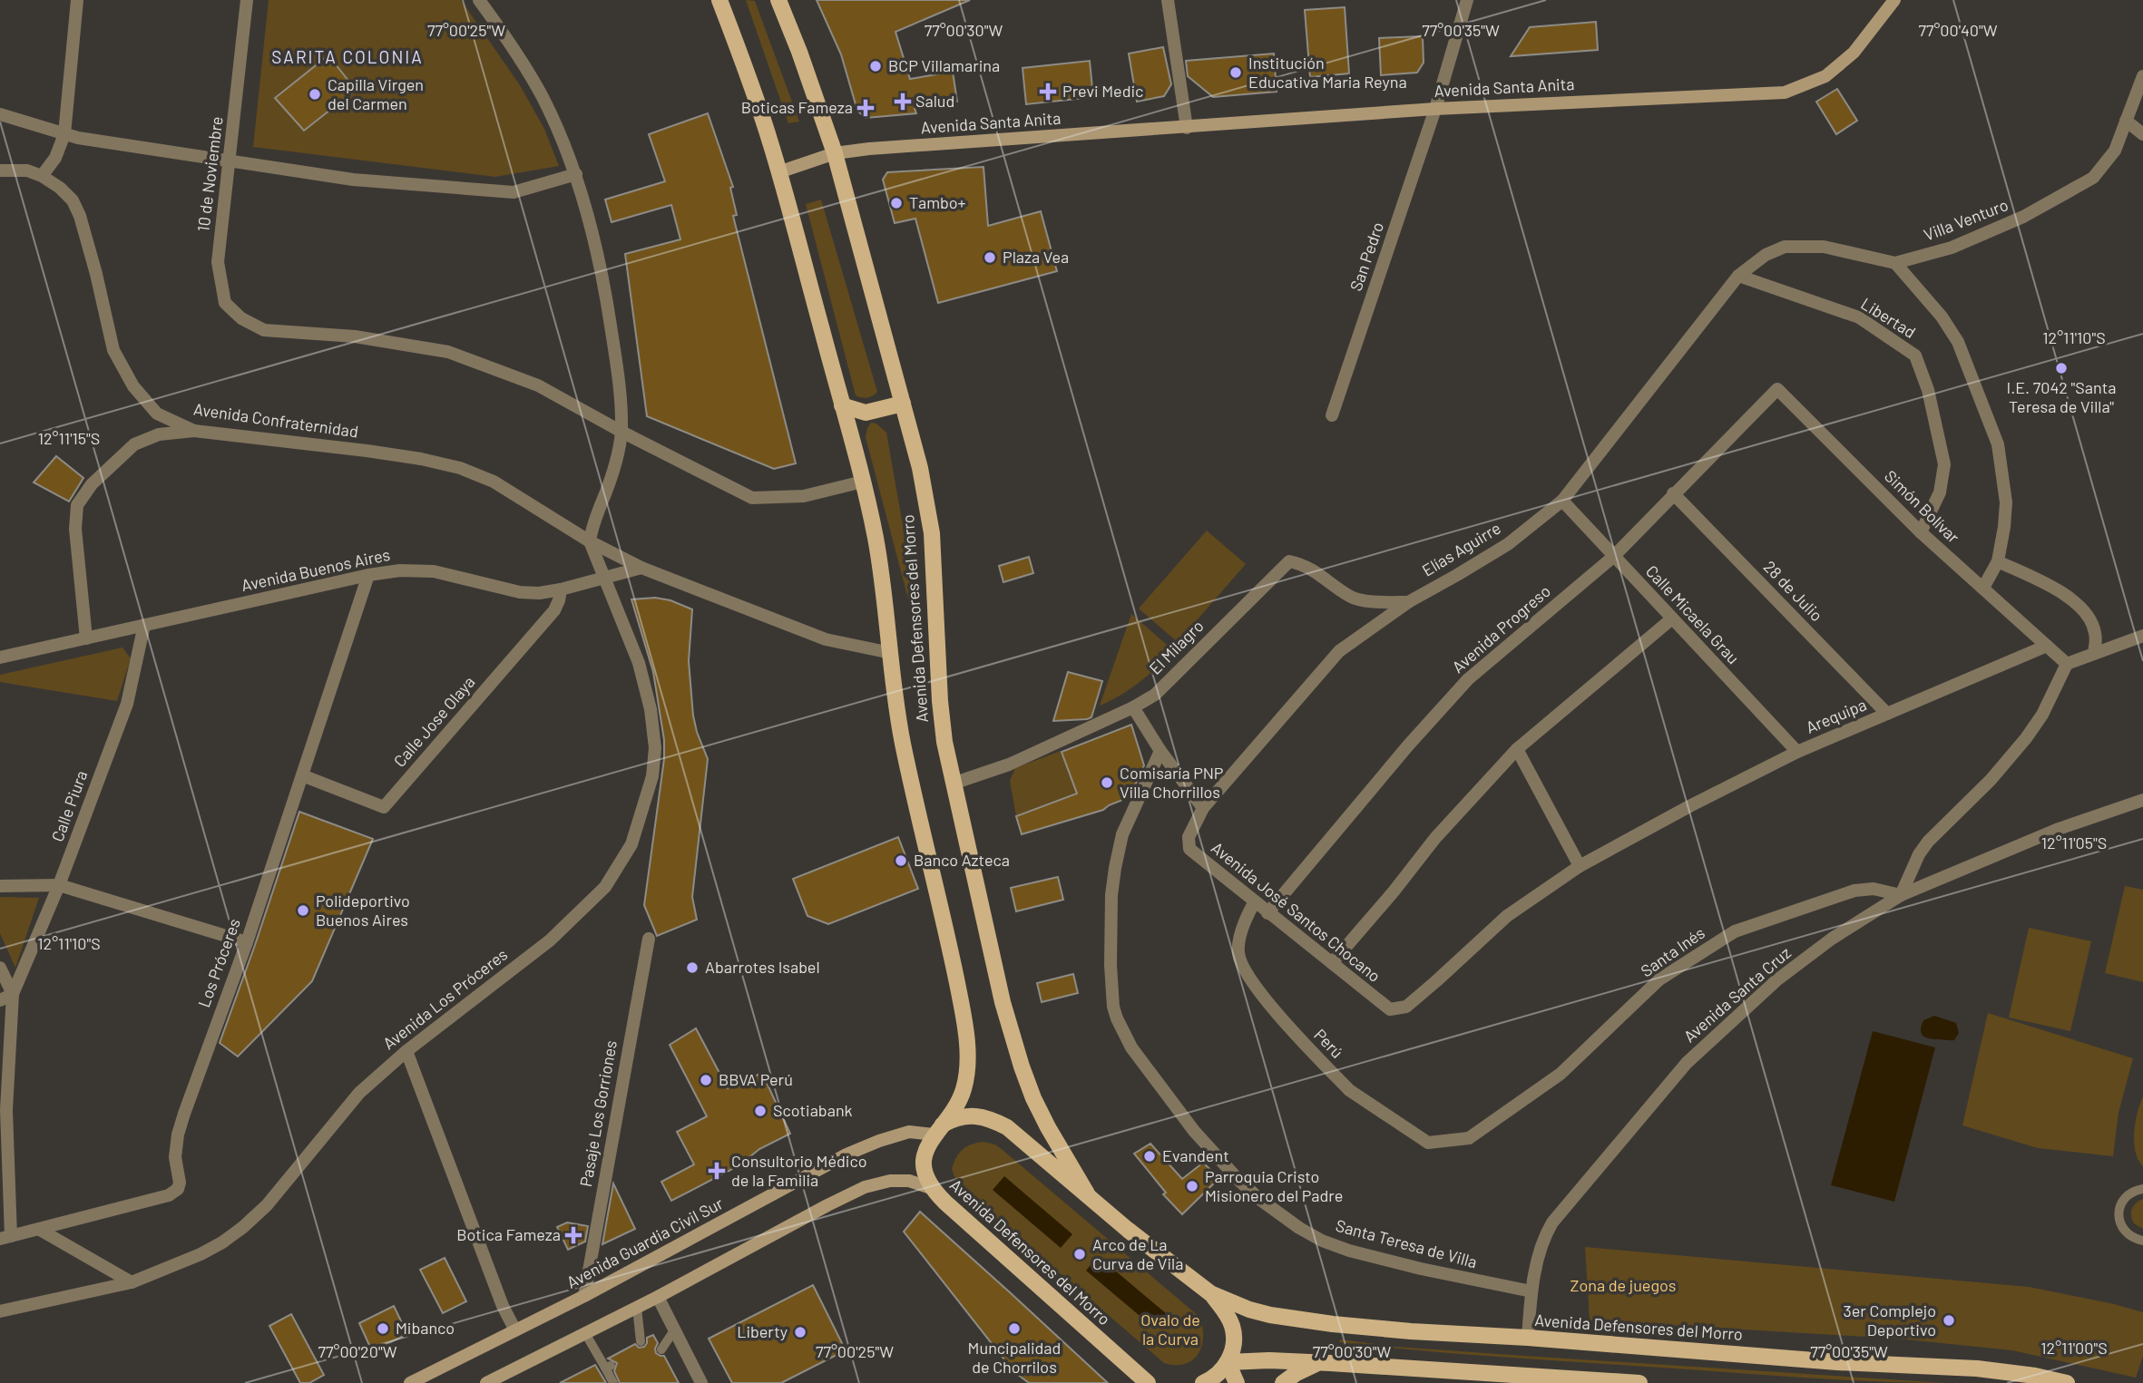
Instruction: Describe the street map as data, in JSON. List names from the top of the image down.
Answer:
{
  "streets": {
    "main road": ["Avenida Santa Anita", "Avenida Defensores del Morro", "Avenida Guardia Civil Sur"],
    "street": [
      "10 de Noviembre",
      "Villa Venturo",
      "San Pedro",
      "Libertad",
      "Avenida Confraternidad",
      "Simón Bolívar",
      "Elías Aguirre",
      "Avenida Buenos Aires",
      "28 de Julio",
      "Calle Micaela Grau",
      "Avenida Progreso",
      "El Milagro",
      "Arequipa",
      "Calle Jose Olaya",
      "Calle Piura",
      "Avenida José Santos Chocano",
      "Santa Inés",
      "Los Próceres",
      "Avenida Santa Cruz",
      "Avenida Los Próceres",
      "Perú",
      "Pasaje Los Gorriones",
      "Santa Teresa de Villa"
    ]
  },
  "crossings": [
    ["Avenida Santa Anita", "San Pedro"],
    ["Avenida Santa Anita", "Avenida Defensores del Morro"],
    ["Villa Venturo", "Libertad"],
    ["Villa Venturo", "Elías Aguirre"],
    ["Libertad", "Simón Bolívar"],
    ["Libertad", "Elías Aguirre"],
    ["Avenida Confraternidad", "Avenida Buenos Aires"],
    ["Avenida Confraternidad", "Avenida Los Próceres"],
    ["Simón Bolívar", "Avenida Progreso"],
    ["Simón Bolívar", "Arequipa"],
    ["Elías Aguirre", "Calle Micaela Grau"],
    ["Elías Aguirre", "El Milagro"],
    ["Elías Aguirre", "Avenida José Santos Chocano"],
    ["Avenida Buenos Aires", "Calle Jose Olaya"],
    ["Avenida Buenos Aires", "Calle Piura"],
    ["Avenida Buenos Aires", "Los Próceres"],
    ["Avenida Buenos Aires", "Avenida Los Próceres"],
    ["28 de Julio", "Avenida Progreso"],
    ["28 de Julio", "Arequipa"],
    ["Calle Micaela Grau", "Avenida Progreso"],
    ["Calle Micaela Grau", "Arequipa"],
    ["Avenida Defensores del Morro", "El Milagro"],
    ["Avenida Defensores del Morro", "Avenida Santa Cruz"],
    ["Avenida Defensores del Morro", "Avenida Guardia Civil Sur"],
    ["Avenida Progreso", "Avenida José Santos Chocano"],
    ["Arequipa", "Avenida José Santos Chocano"],
    ["Calle Jose Olaya", "Los Próceres"],
    ["Avenida José Santos Chocano", "Perú"],
    ["Santa Inés", "Avenida Santa Cruz"],
    ["Santa Inés", "Perú"],
    ["Avenida Santa Cruz", "Santa Teresa de Villa"],
    ["Pasaje Los Gorriones", "Avenida Guardia Civil Sur"]
  ],
  "districts": ["SARITA COLONIA"],
  "parks": ["Zona de juegos", "Ovalo de la Curva"],
  "places": {
    "other": [
      "BCP Villamarina",
      "Institución Educativa Maria Reyna",
      "Capilla Virgen del Carmen",
      "Tambo+",
      "Plaza Vea",
      "I.E. 7042 \"Santa Teresa de Villa\"",
      "Comisaría PNP Villa Chorrillos",
      "Banco Azteca",
      "Polideportivo Buenos Aires",
      "Abarrotes Isabel",
      "BBVA Perú",
      "Scotiabank",
      "Evandent",
      "Parroquia Cristo Misionero del Padre",
      "Arco de La Curva de Vila",
      "3er Complejo Deportivo",
      "Mibanco",
      "Muncipalidad de Chorrilos",
      "Liberty"
    ],
    "health": [
      "Previ Medic",
      "Salud",
      "Boticas Fameza",
      "Consultorio Médico de la Familia",
      "Botica Fameza"
    ]
  },
  "coordinates": [
    "77°00'25\"W",
    "77°00'30\"W",
    "77°00'35\"W",
    "77°00'40\"W",
    "12°11'10\"S",
    "12°11'15\"S",
    "12°11'05\"S",
    "12°11'00\"S",
    "77°00'20\"W"
  ]
}
